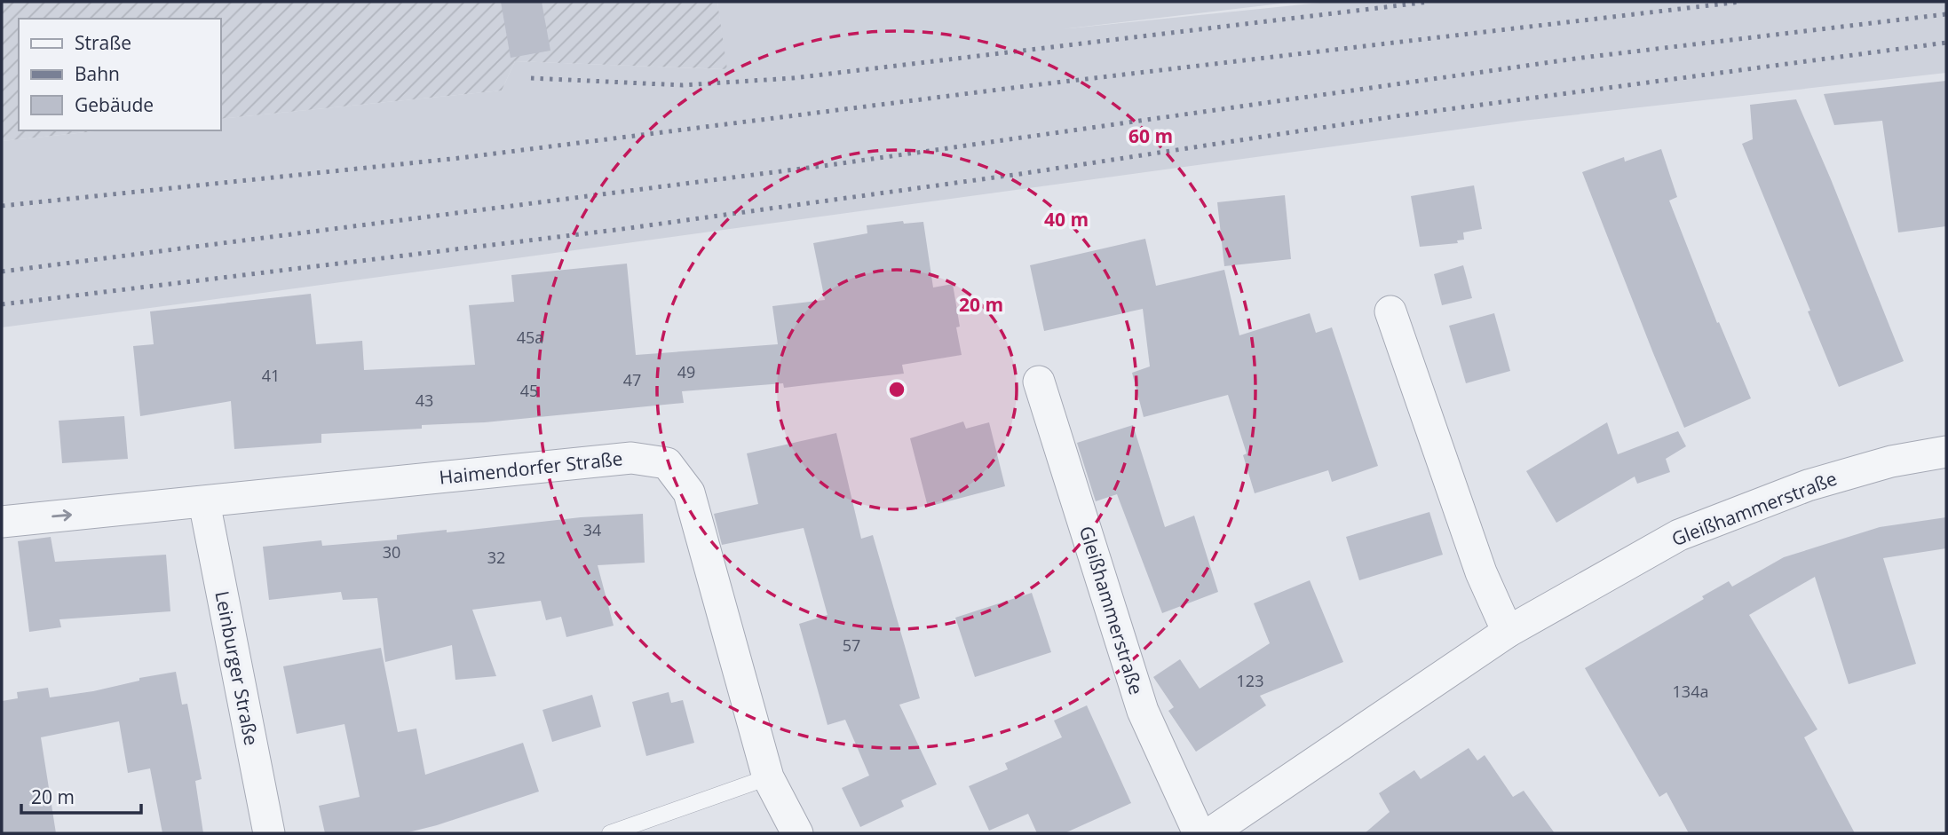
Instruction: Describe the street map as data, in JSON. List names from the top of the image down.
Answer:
{
  "streets": {
    "street": ["Haimendorfer Straße", "Gleißhammerstraße", "Leinburger Straße"]
  },
  "crossings": [
    ["Haimendorfer Straße", "Leinburger Straße"]
  ],
  "house_numbers": [
    "45a",
    "49",
    "41",
    "47",
    "45",
    "43",
    "34",
    "30",
    "32",
    "57",
    "123",
    "134a"
  ],
  "legend": ["Straße", "Bahn", "Gebäude"],
  "scale_bar": "20 m",
  "rings": ["60 m", "40 m", "20 m"]
}
